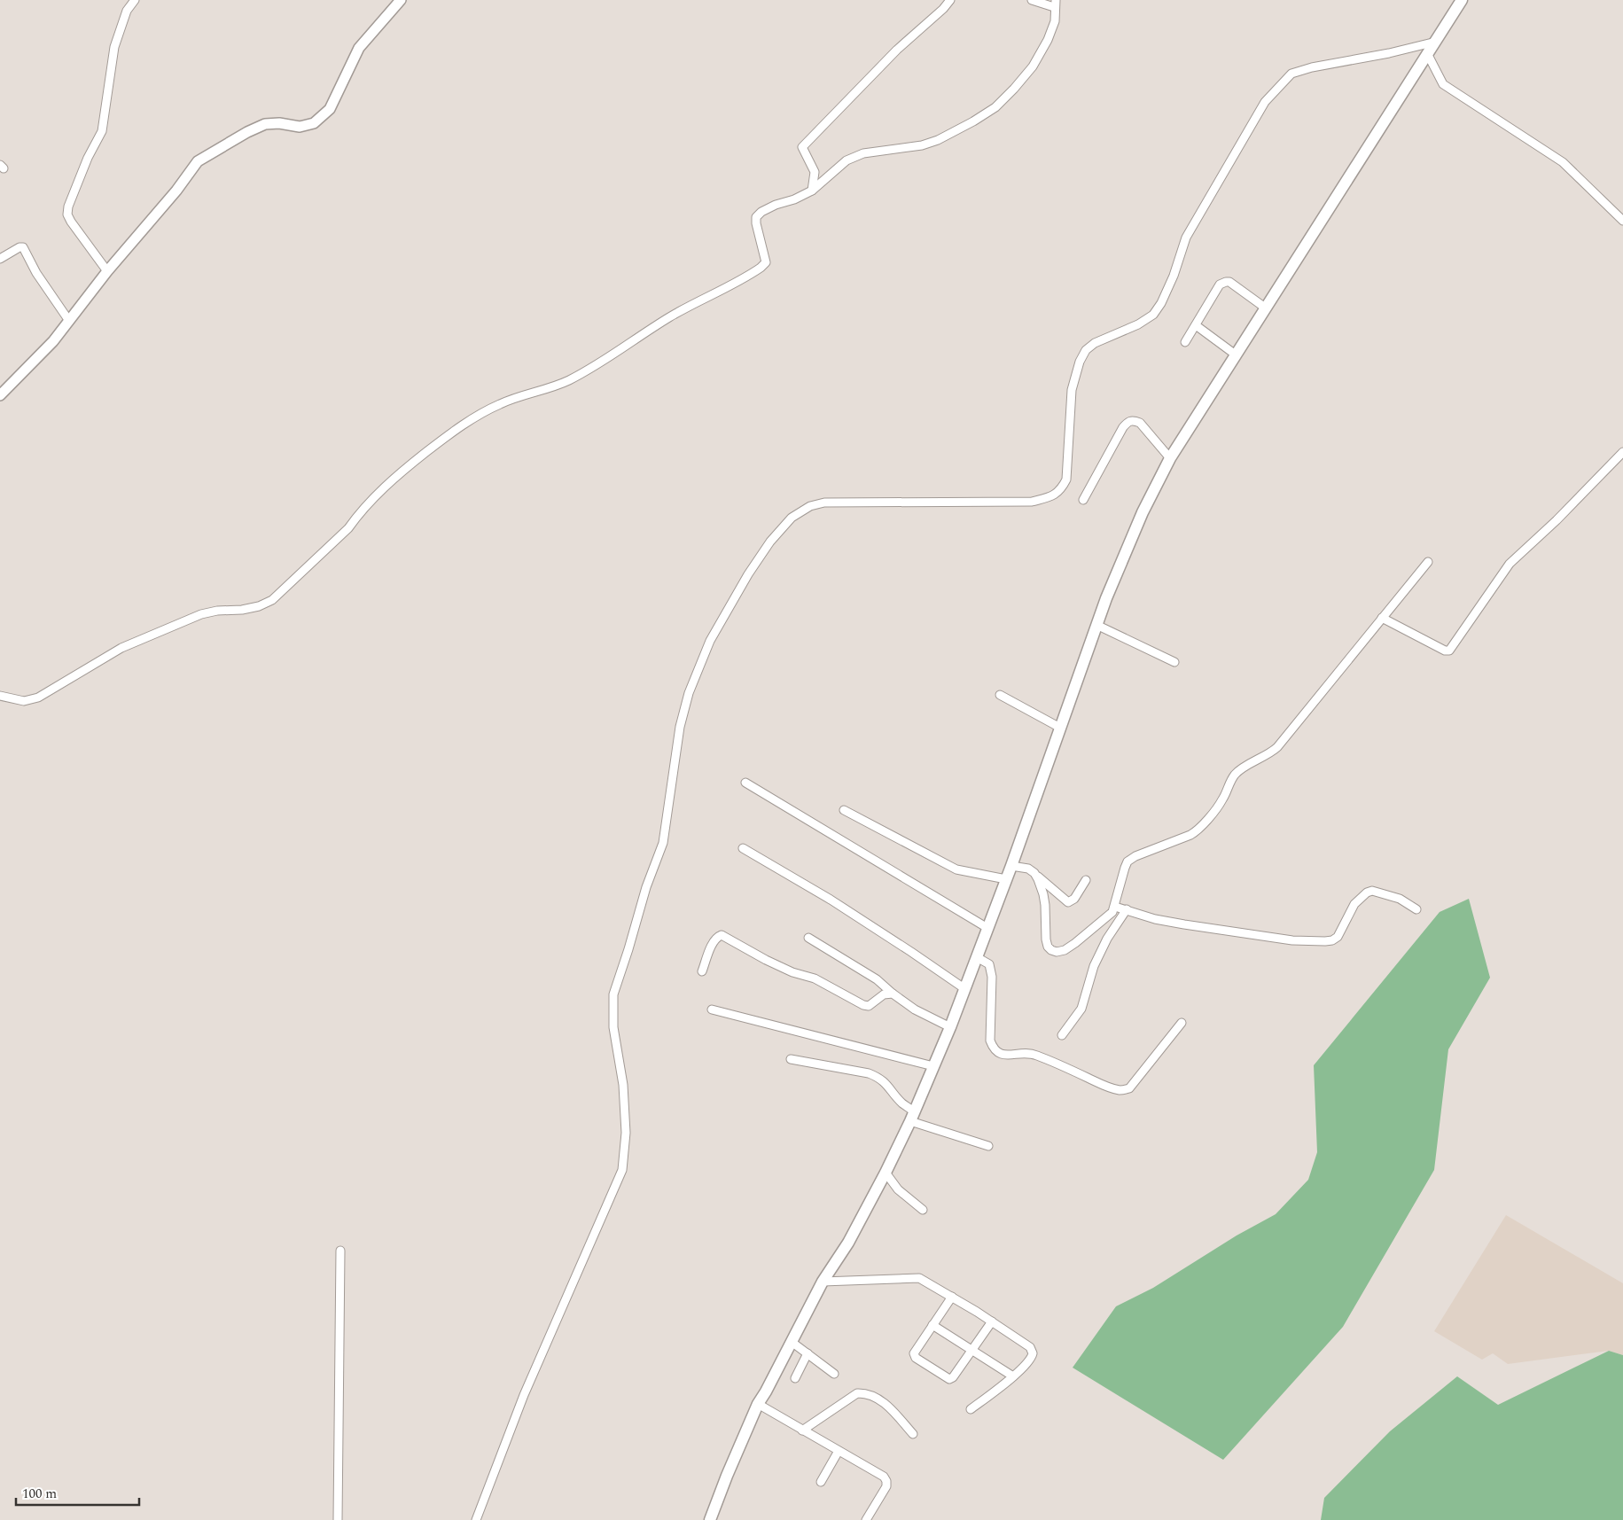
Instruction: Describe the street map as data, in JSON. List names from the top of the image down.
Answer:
{
  "scale_bar": "100 m"
}
